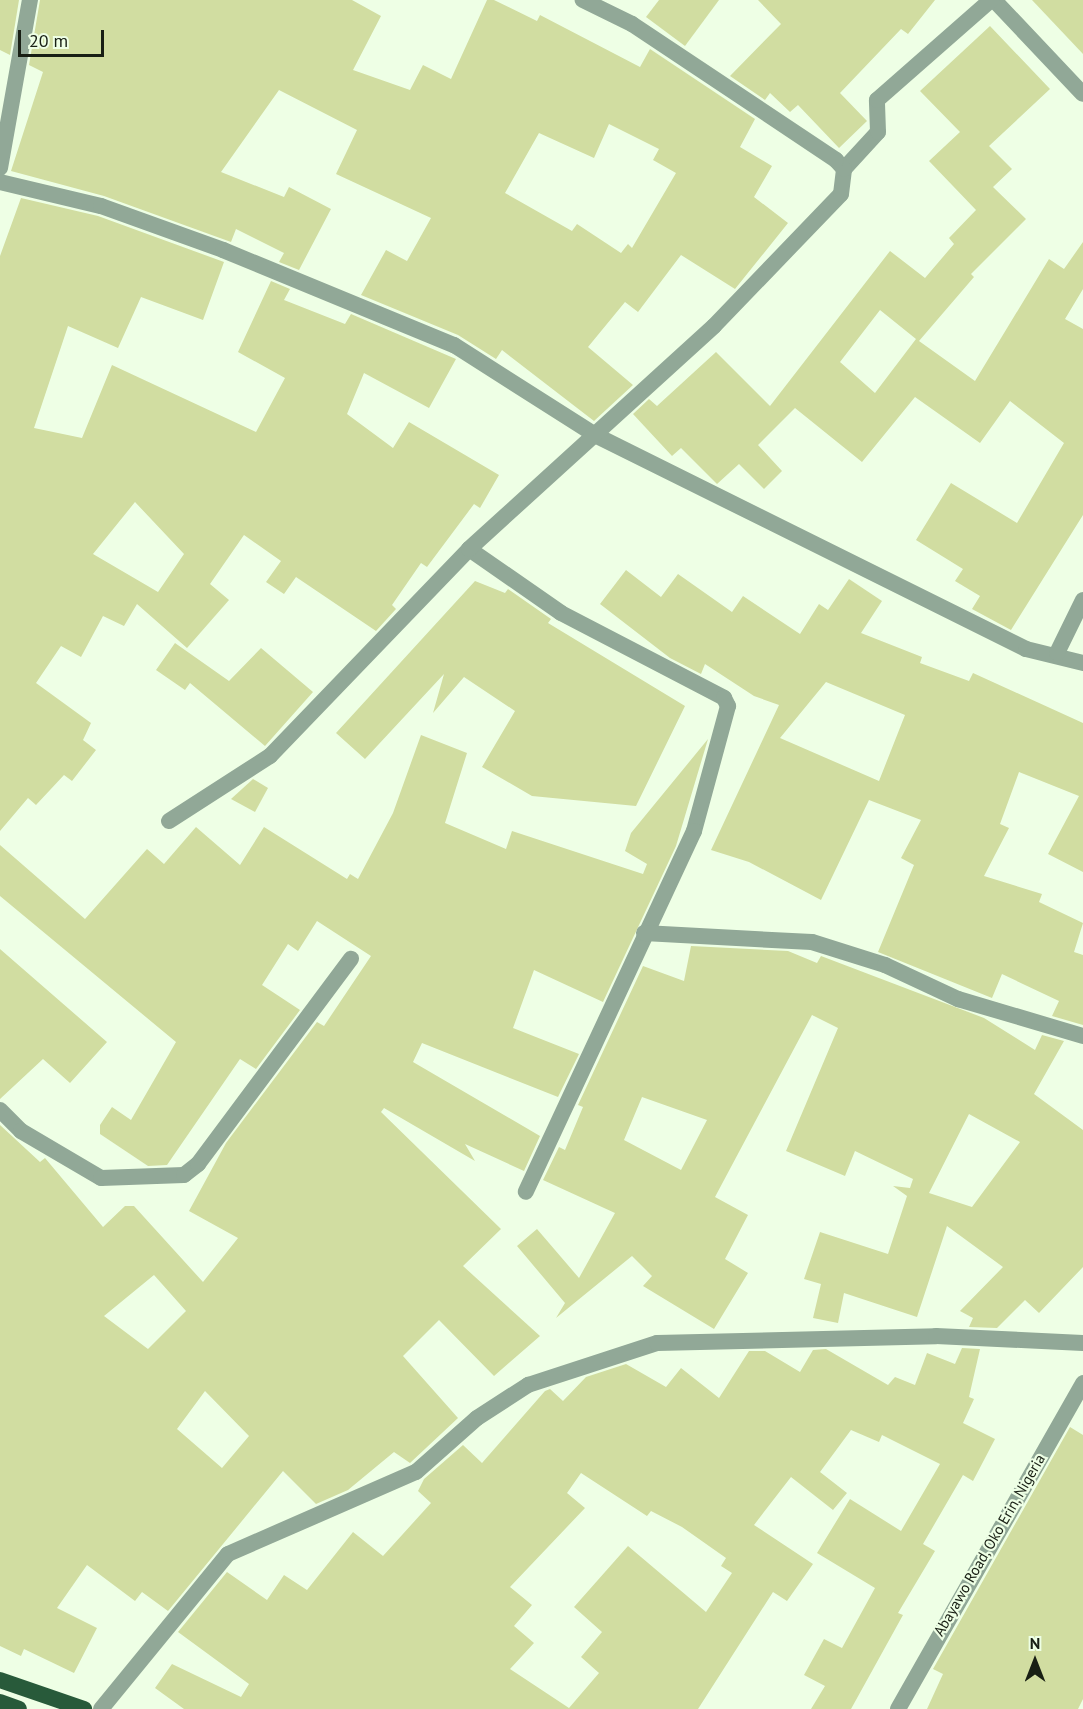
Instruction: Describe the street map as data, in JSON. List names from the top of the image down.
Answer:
{
  "streets": {
    "street": ["Abayawo Road, Oko Erin, Nigeria"]
  },
  "scale_bar": "20 m",
  "north": "top"
}
